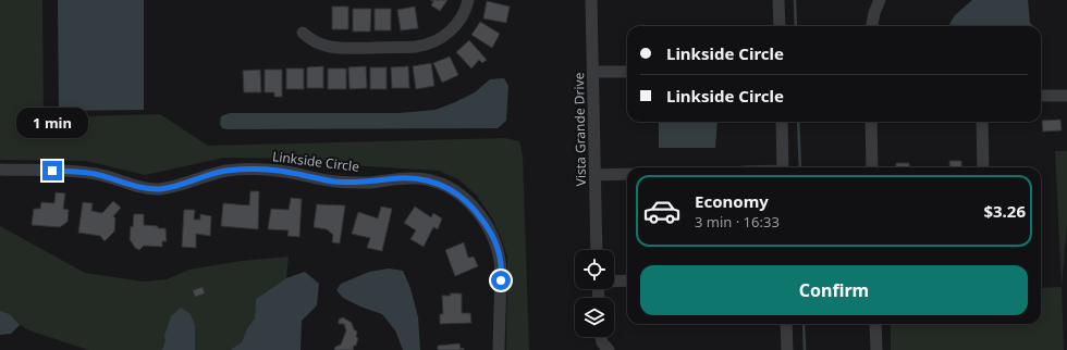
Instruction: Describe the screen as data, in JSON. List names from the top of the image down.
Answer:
{
  "streets": {
    "street": ["Vista Grande Drive", "Linkside Circle"]
  },
  "page": {
    "banner": ["Linkside Circle", "Linkside Circle"],
    "bubble": "1 min",
    "list": [
      {
        "name": "Economy",
        "note": "3 min · 16:33",
        "value": "$3.26"
      }
    ],
    "buttons": "Confirm"
  }
}
